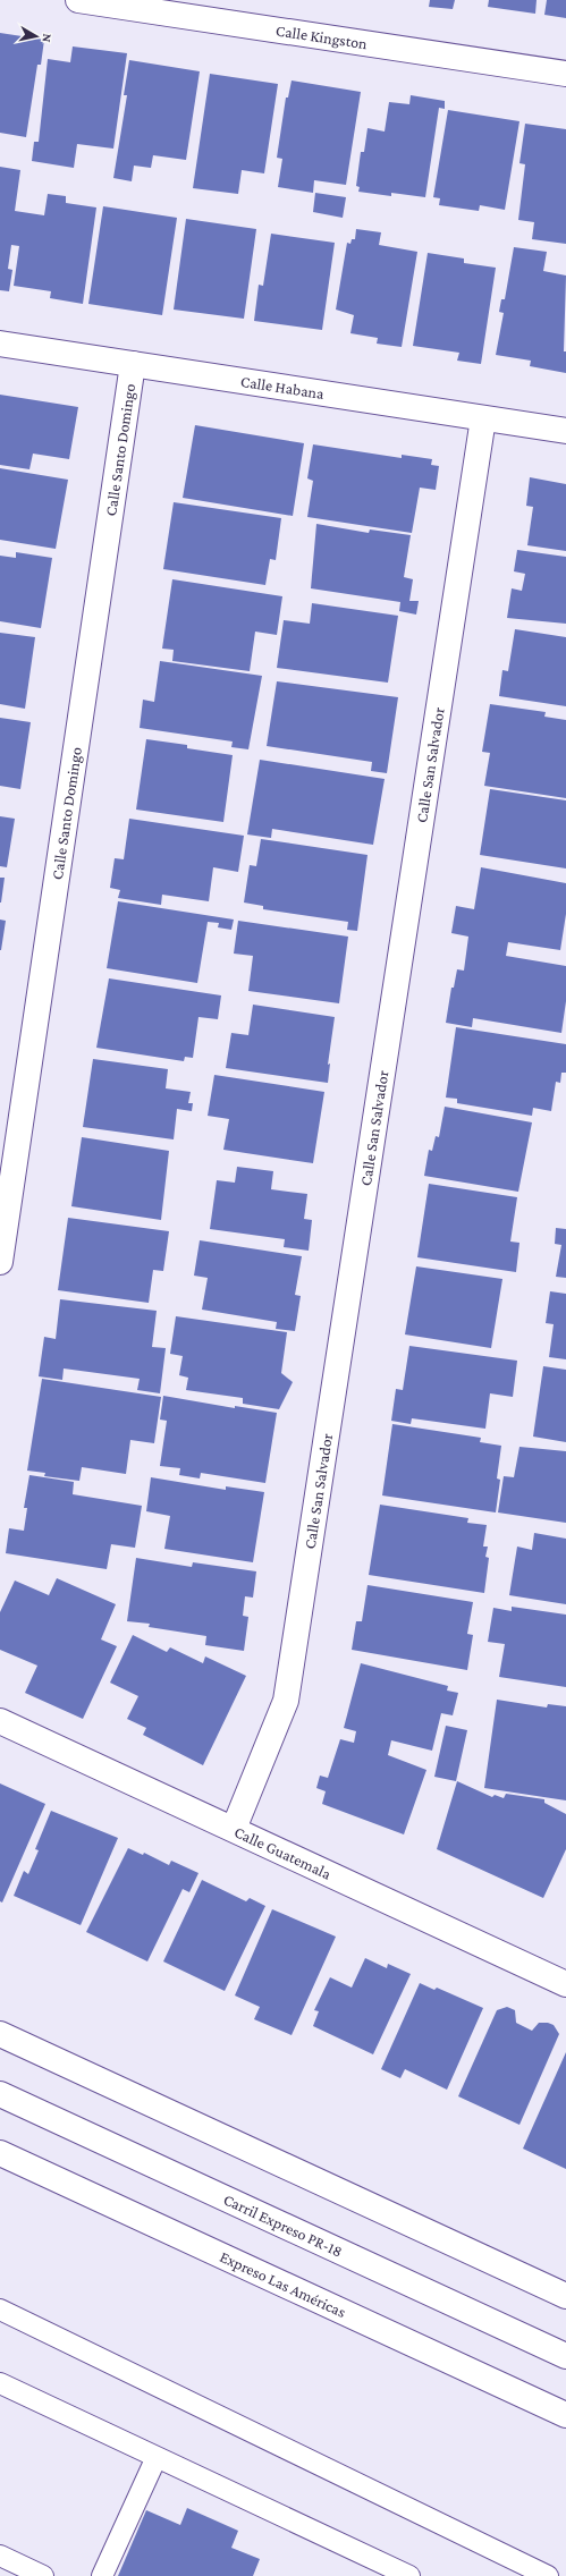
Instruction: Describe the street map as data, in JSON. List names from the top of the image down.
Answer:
{
  "streets": {
    "main road": [
      "Calle Kingston",
      "Calle Habana",
      "Calle Santo Domingo",
      "Calle San Salvador",
      "Calle Guatemala",
      "Carril Expreso PR-18",
      "Expreso Las Américas"
    ]
  },
  "crossings": [
    ["Calle Habana", "Calle Santo Domingo"],
    ["Calle Habana", "Calle San Salvador"],
    ["Calle San Salvador", "Calle Guatemala"]
  ],
  "north": "right"
}
